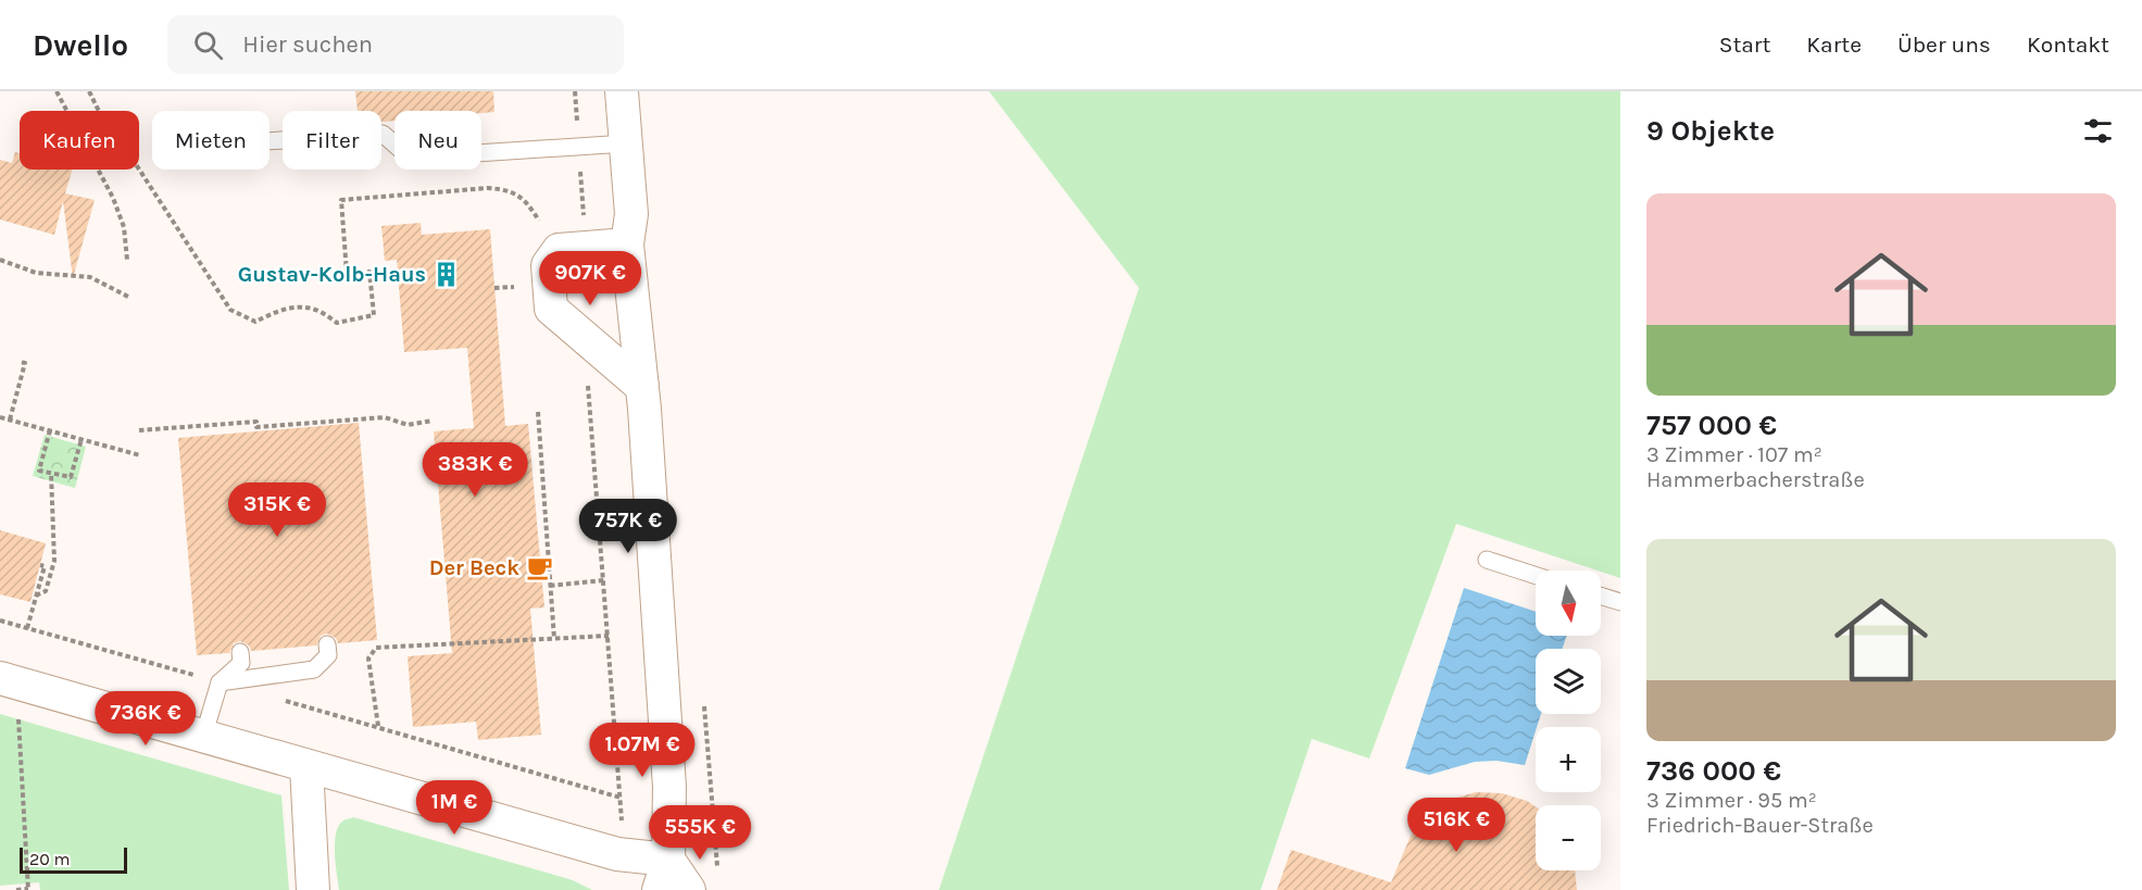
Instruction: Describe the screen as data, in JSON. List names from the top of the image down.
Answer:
{
  "places": {
    "building": ["Gustav-Kolb-Haus"],
    "cafe": ["Der Beck"]
  },
  "scale_bar": "20 m",
  "north": "bottom",
  "page": {
    "header": "Dwello",
    "search": "Hier suchen",
    "nav": [
      "Start",
      "Karte",
      "Über uns",
      "Kontakt"
    ],
    "heading": "9 Objekte",
    "chip": [
      "Kaufen",
      "Mieten",
      "Filter",
      "Neu"
    ],
    "list": [
      {
        "name": "757 000 €",
        "note": "3 Zimmer · 107 m² · Hammerbacherstraße"
      },
      {
        "name": "736 000 €",
        "note": "3 Zimmer · 95 m² · Friedrich-Bauer-Straße"
      }
    ],
    "price": [
      "907K €",
      "383K €",
      "315K €",
      "757K €",
      "736K €",
      "1.07M €",
      "1M €",
      "516K €",
      "555K €"
    ],
    "map_buttons": ["+", "−"],
    "scale": "20 m"
  }
}
